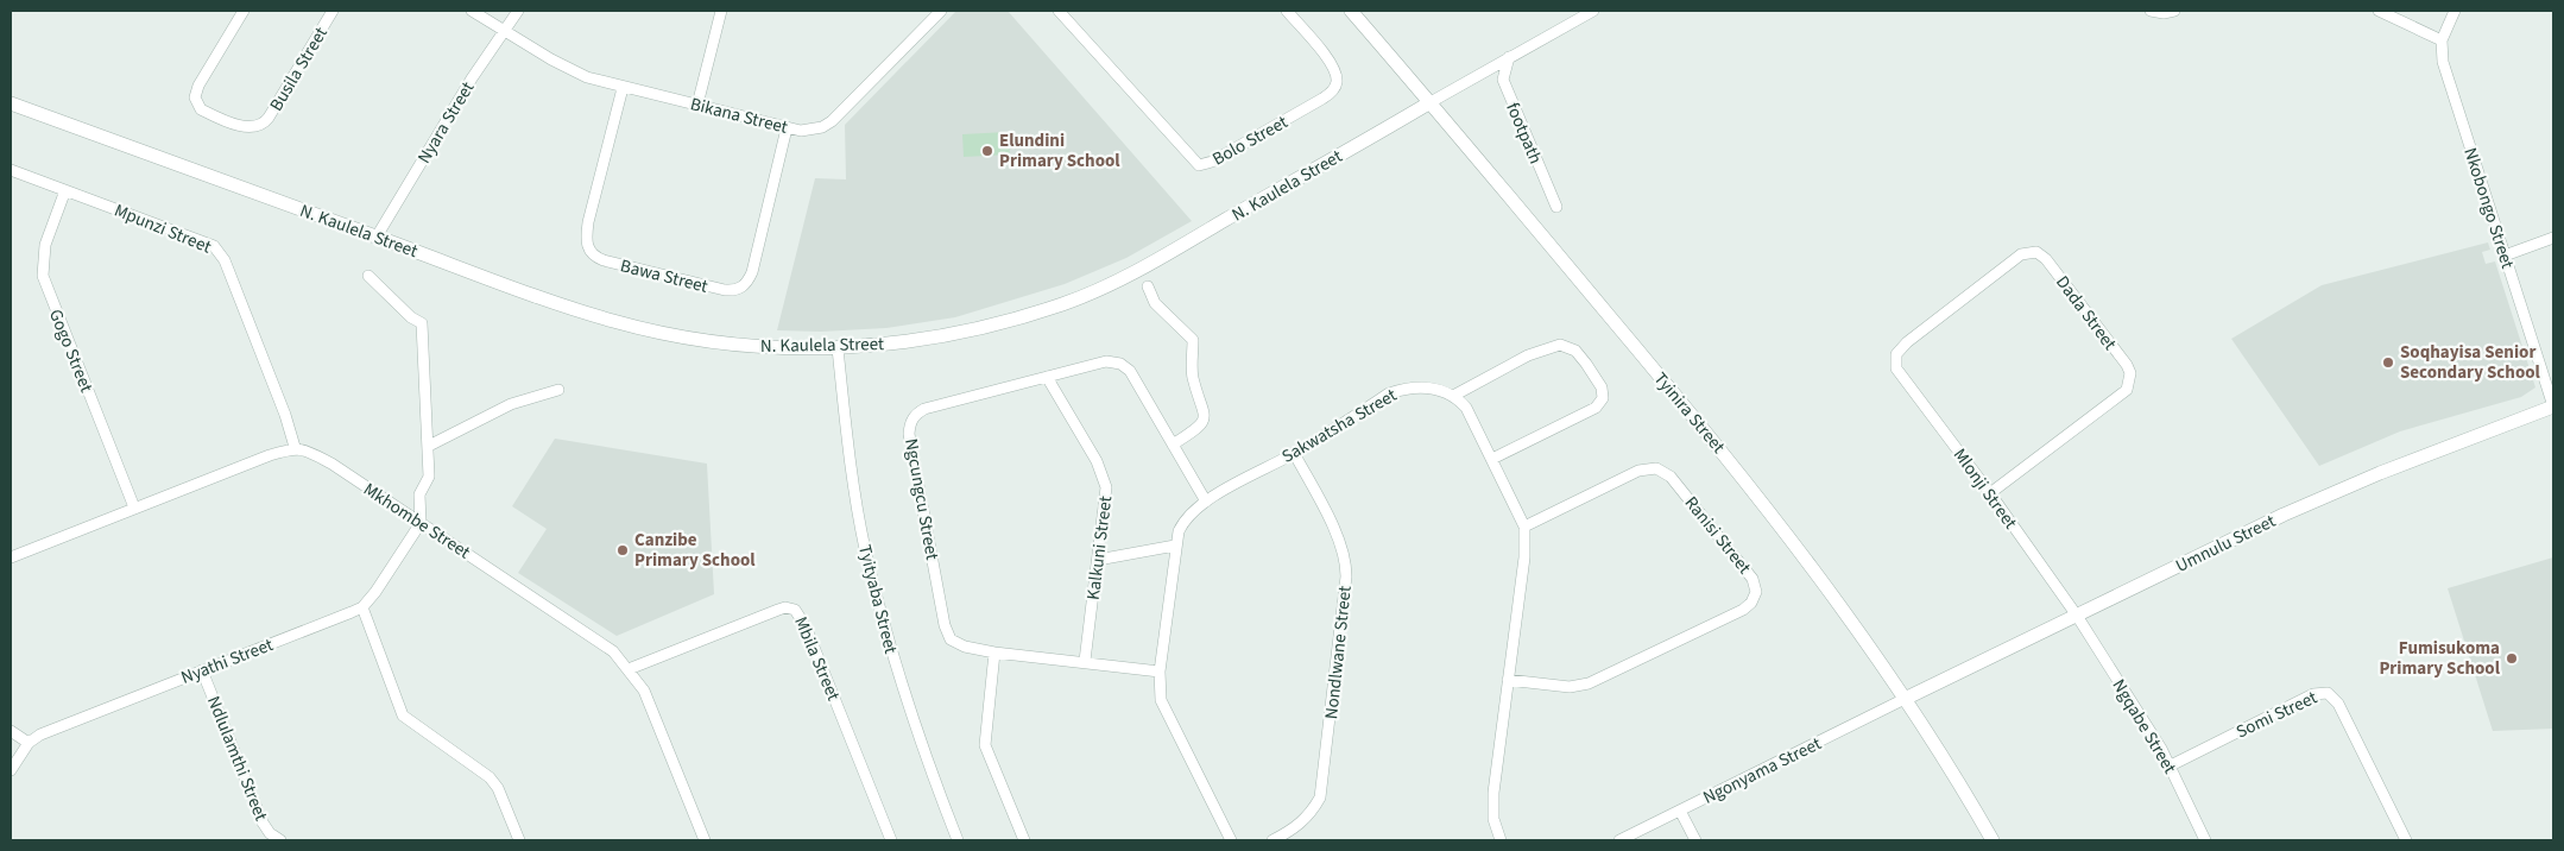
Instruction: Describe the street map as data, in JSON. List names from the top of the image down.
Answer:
{
  "streets": {
    "street": [
      "Busila Street",
      "Bikana Street",
      "Nyara Street",
      "footpath",
      "Bolo Street",
      "N. Kaulela Street",
      "Nkobongo Street",
      "Mpunzi Street",
      "Bawa Street",
      "Dada Street",
      "Gogo Street",
      "Tyinira Street",
      "Sakwatsha Street",
      "Mlonji Street",
      "Ngcungcu Street",
      "Mkhombe Street",
      "Ranisi Street",
      "Umnulu Street",
      "Kalkuni Street",
      "Tyityaba Street",
      "Nondlwane Street",
      "Mbila Street",
      "Nyathi Street",
      "Somi Street",
      "Ngqabe Street",
      "Ndlulamthi Street",
      "Ngonyama Street"
    ]
  },
  "crossings": [
    ["Bikana Street", "Nyara Street"],
    ["Bikana Street", "Bawa Street"],
    ["Nyara Street", "N. Kaulela Street"],
    ["footpath", "N. Kaulela Street"],
    ["N. Kaulela Street", "Tyinira Street"],
    ["N. Kaulela Street", "Tyityaba Street"],
    ["Nkobongo Street", "Umnulu Street"],
    ["Mpunzi Street", "Gogo Street"],
    ["Mpunzi Street", "Mkhombe Street"],
    ["Dada Street", "Mlonji Street"],
    ["Tyinira Street", "Umnulu Street"],
    ["Tyinira Street", "Ngonyama Street"],
    ["Sakwatsha Street", "Ngcungcu Street"],
    ["Sakwatsha Street", "Nondlwane Street"],
    ["Mlonji Street", "Umnulu Street"],
    ["Mlonji Street", "Ngqabe Street"],
    ["Ngcungcu Street", "Kalkuni Street"],
    ["Mkhombe Street", "Mbila Street"],
    ["Umnulu Street", "Ngqabe Street"],
    ["Umnulu Street", "Ngonyama Street"],
    ["Nyathi Street", "Ndlulamthi Street"],
    ["Somi Street", "Ngqabe Street"]
  ],
  "places": [
    "Elundini Primary School",
    "Soqhayisa Senior Secondary School",
    "Canzibe Primary School",
    "Fumisukoma Primary School"
  ]
}
